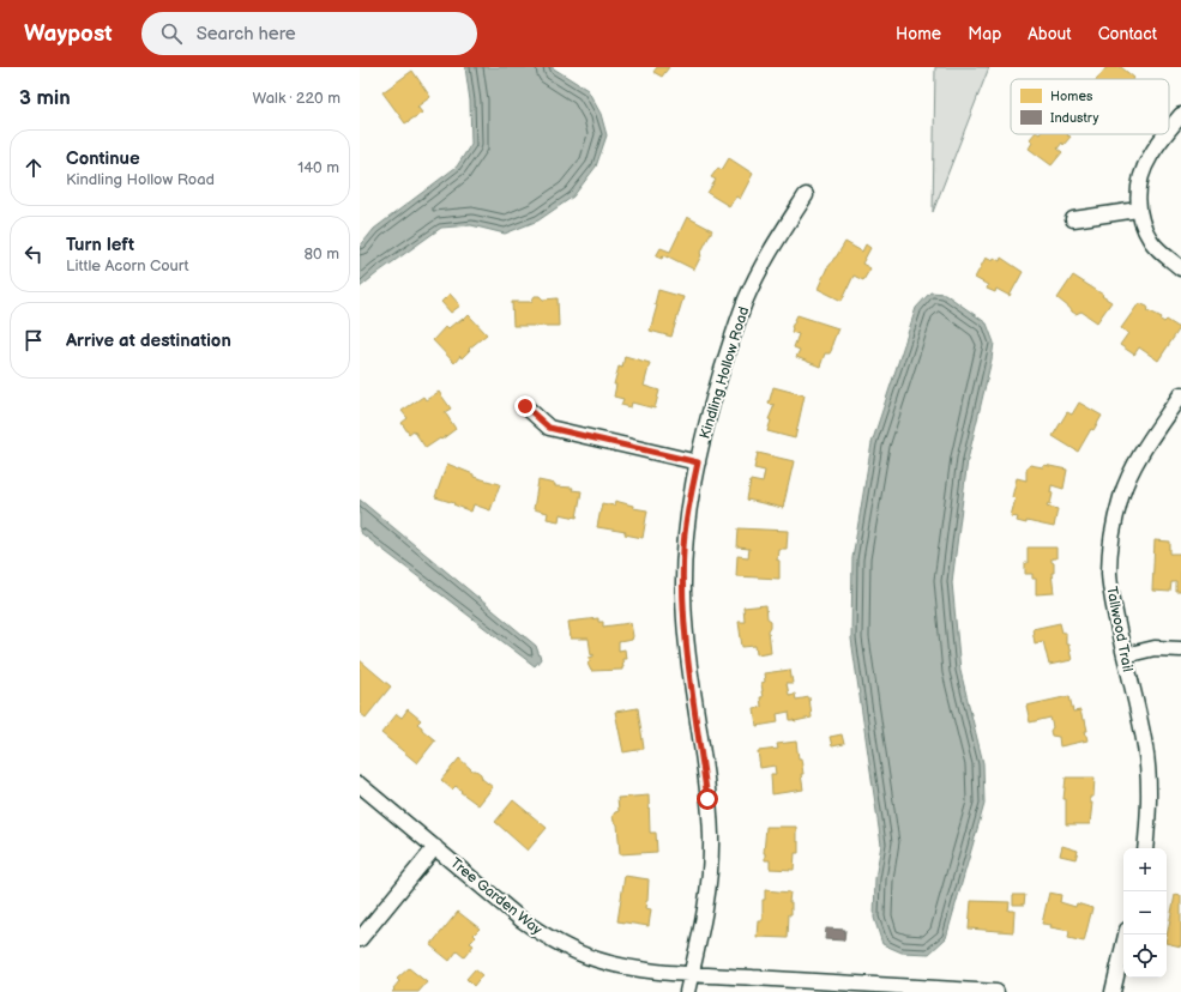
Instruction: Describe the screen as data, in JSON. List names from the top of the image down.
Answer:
{
  "streets": {
    "street": ["Kindling Hollow Road", "Tallwood Trail", "Tree Garden Way"]
  },
  "crossings": [
    ["Kindling Hollow Road", "Tree Garden Way"]
  ],
  "legend": ["Homes", "Industry"],
  "page": {
    "header": "Waypost",
    "search": "Search here",
    "nav": [
      "Home",
      "Map",
      "About",
      "Contact"
    ],
    "heading": ["3 min", "Walk · 220 m"],
    "list": [
      ["Continue", "Kindling Hollow Road", "140 m"],
      ["Turn left", "Little Acorn Court", "80 m"],
      "Arrive at destination"
    ],
    "map_buttons": ["+", "−"]
  }
}
